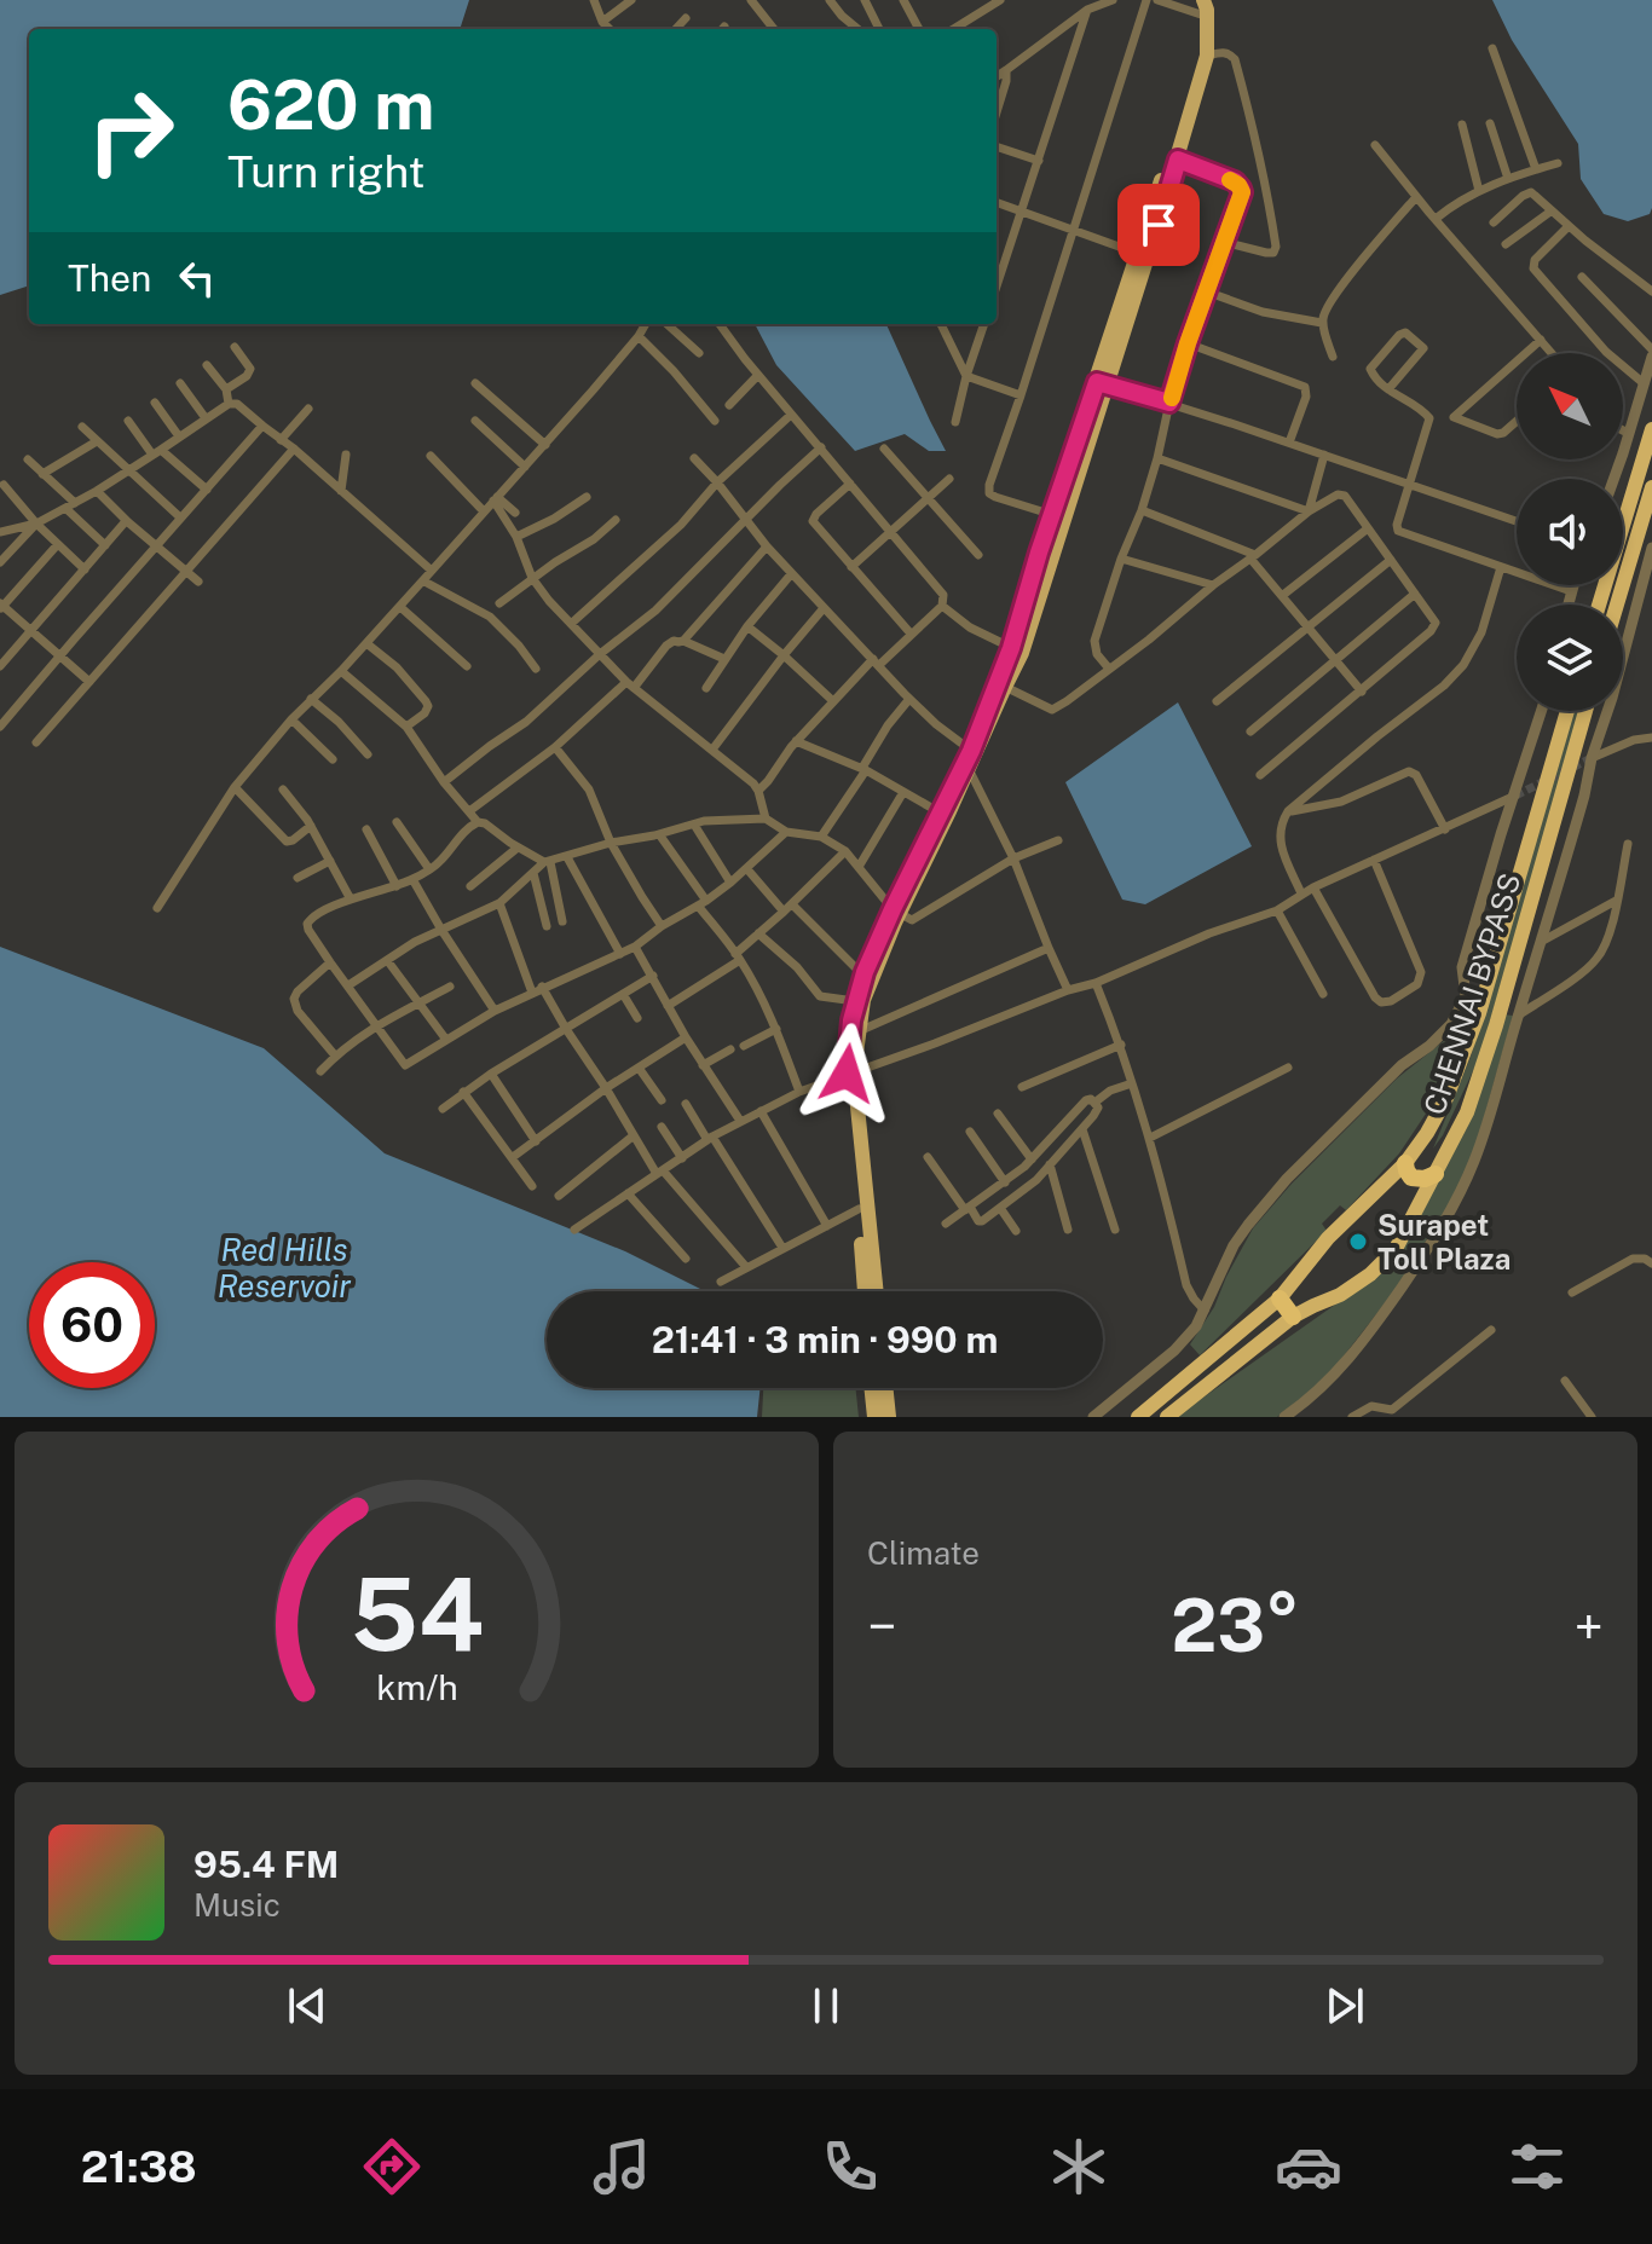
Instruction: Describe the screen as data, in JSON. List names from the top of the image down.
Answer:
{
  "streets": {
    "highway": ["CHENNAI BYPASS"]
  },
  "water": ["Red Hills Reservoir"],
  "places": ["Surapet Toll Plaza"],
  "north": "top left",
  "page": {
    "turn": ["620 m", "Turn right"],
    "then": "Then",
    "limit": "60",
    "trip": "21:41 · 3 min · 990 m",
    "tile": "Climate",
    "heat": ["−", "23°", "+"],
    "song": ["95.4 FM", "Music"],
    "tabs": "21:38",
    "gauge": ["54", "km/h"]
  }
}
